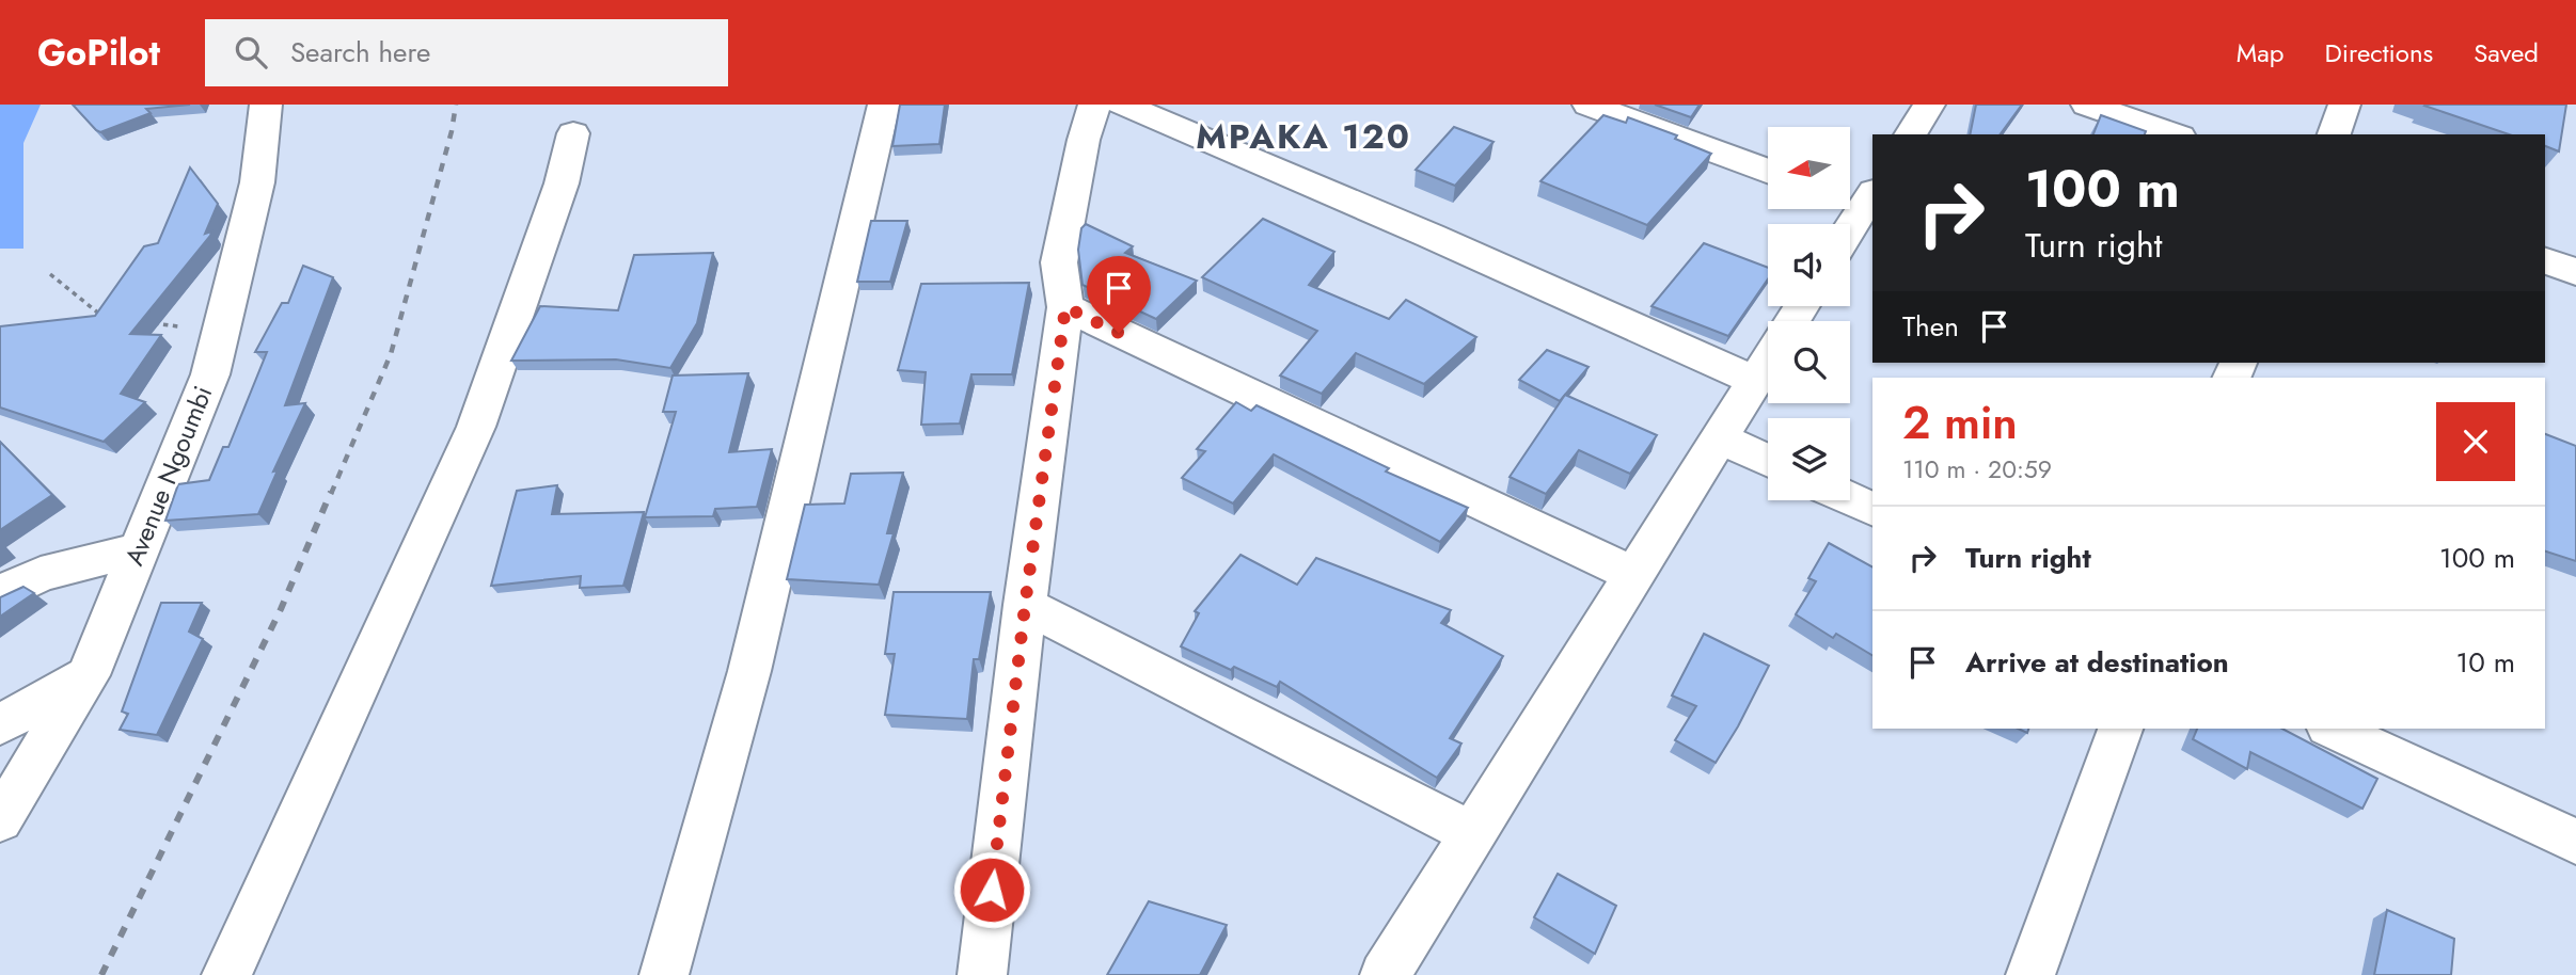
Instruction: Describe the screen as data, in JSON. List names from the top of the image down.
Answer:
{
  "streets": {
    "street": ["Avenue Ngoumbi"]
  },
  "districts": ["MPAKA 120"],
  "north": "left",
  "page": {
    "header": "GoPilot",
    "search": "Search here",
    "nav": ["Map", "Directions", "Saved"],
    "turn": ["100 m", "Turn right"],
    "then": "Then",
    "heading": ["2 min", "110 m · 20:59"],
    "list": [
      {
        "name": "Turn right",
        "value": "100 m"
      },
      {
        "name": "Arrive at destination",
        "value": "10 m"
      }
    ]
  }
}
